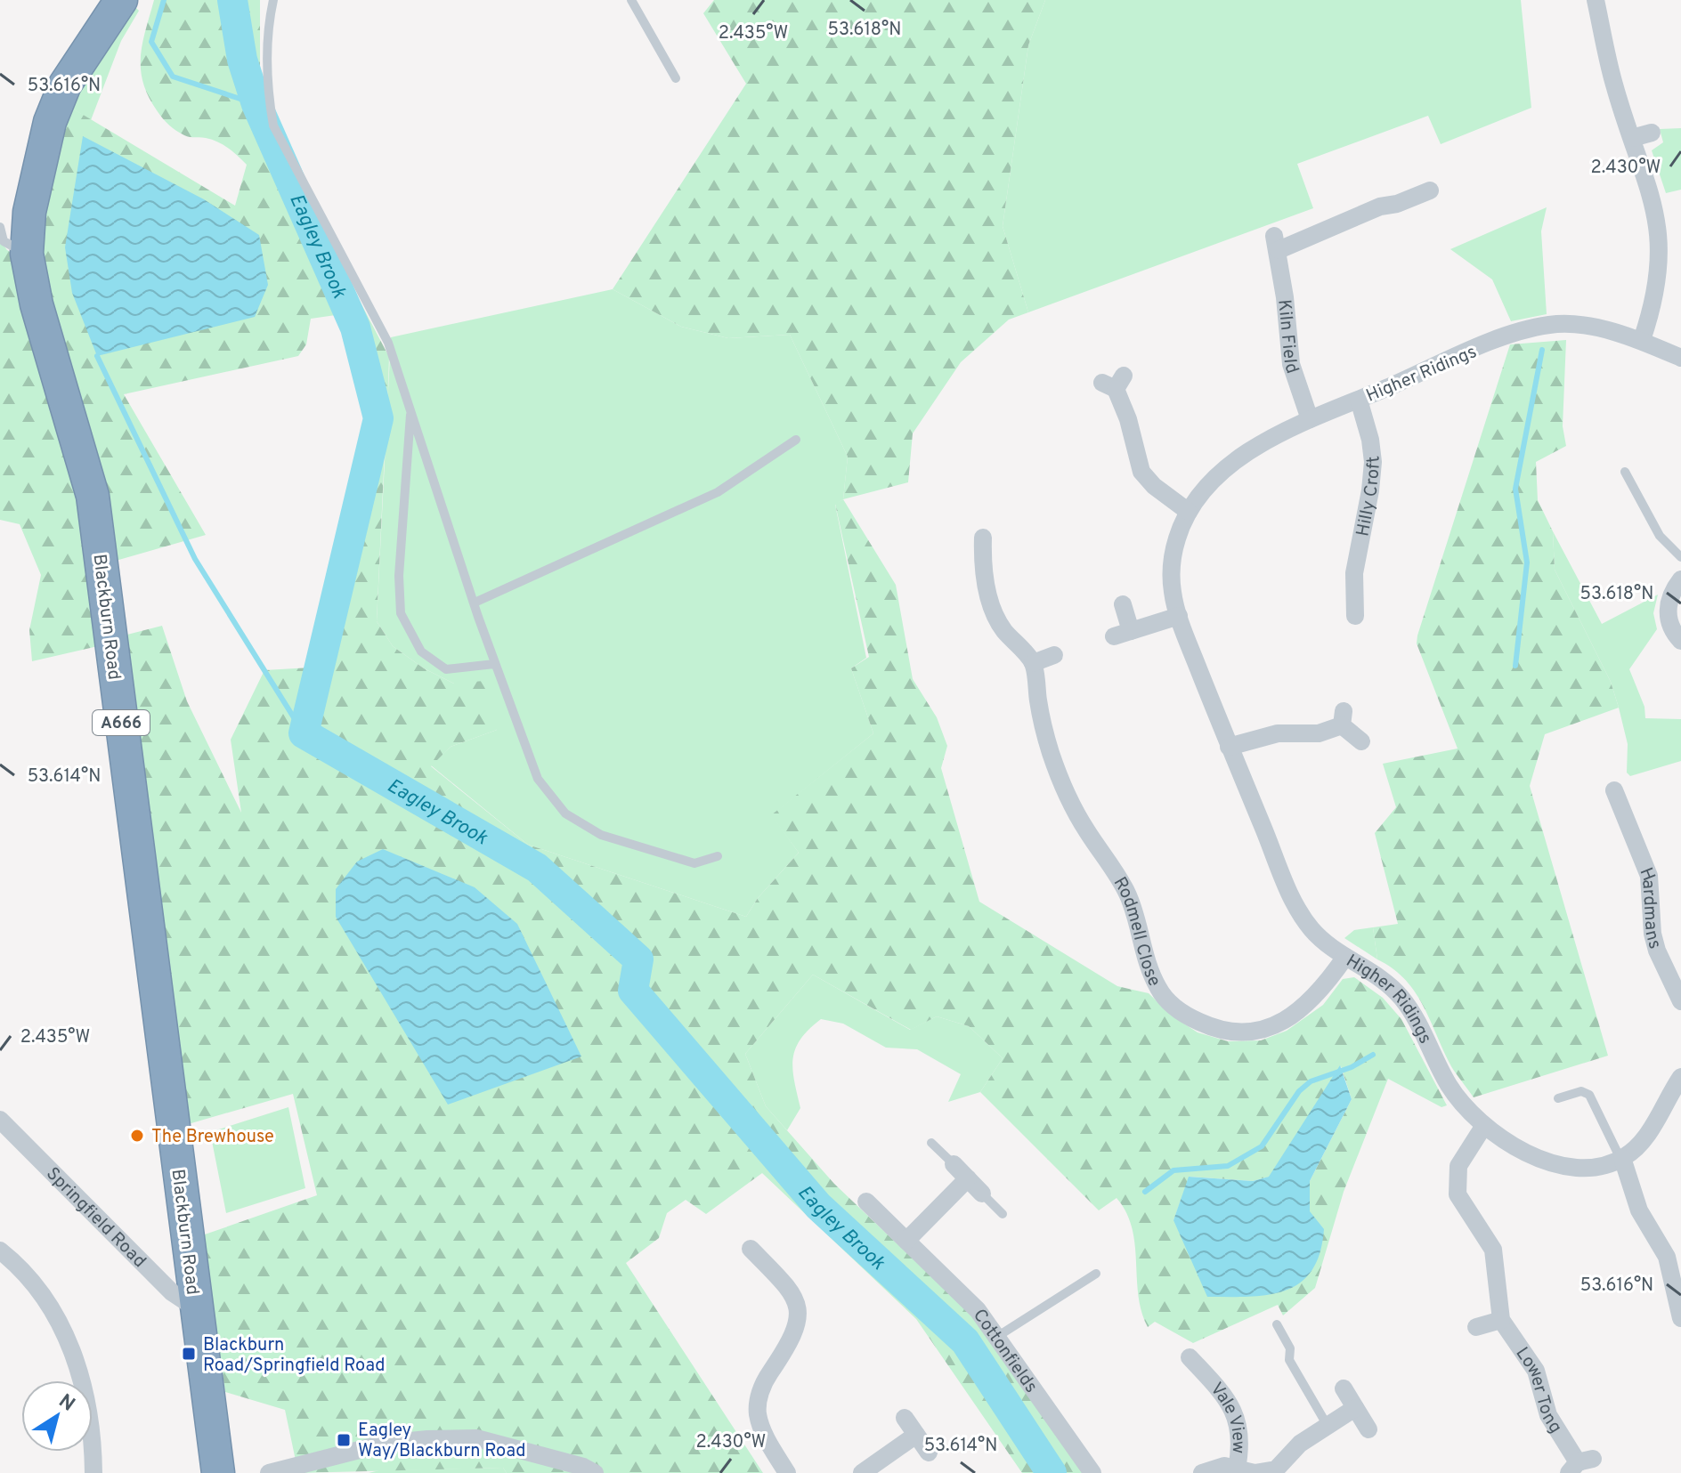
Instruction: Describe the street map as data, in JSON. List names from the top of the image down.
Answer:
{
  "streets": {
    "highway": ["Blackburn Road", "A666"],
    "street": [
      "Kiln Field",
      "Higher Ridings",
      "Hilly Croft",
      "Hardmans",
      "Rodmell Close",
      "Springfield Road",
      "Cottonfields",
      "Lower Tong",
      "Vale View"
    ]
  },
  "crossings": [
    ["Kiln Field", "Higher Ridings"],
    ["Higher Ridings", "Hilly Croft"],
    ["Higher Ridings", "Rodmell Close"],
    ["Higher Ridings", "Lower Tong"],
    ["Blackburn Road", "Springfield Road"]
  ],
  "water": ["Eagley Brook"],
  "places": {
    "other": ["The Brewhouse"],
    "transit": ["Blackburn Road/Springfield Road", "Eagley Way/Blackburn Road"]
  },
  "north": "top right",
  "coordinates": [
    "53.618°N",
    "2.435°W",
    "53.616°N",
    "2.430°W",
    "53.614°N"
  ]
}
